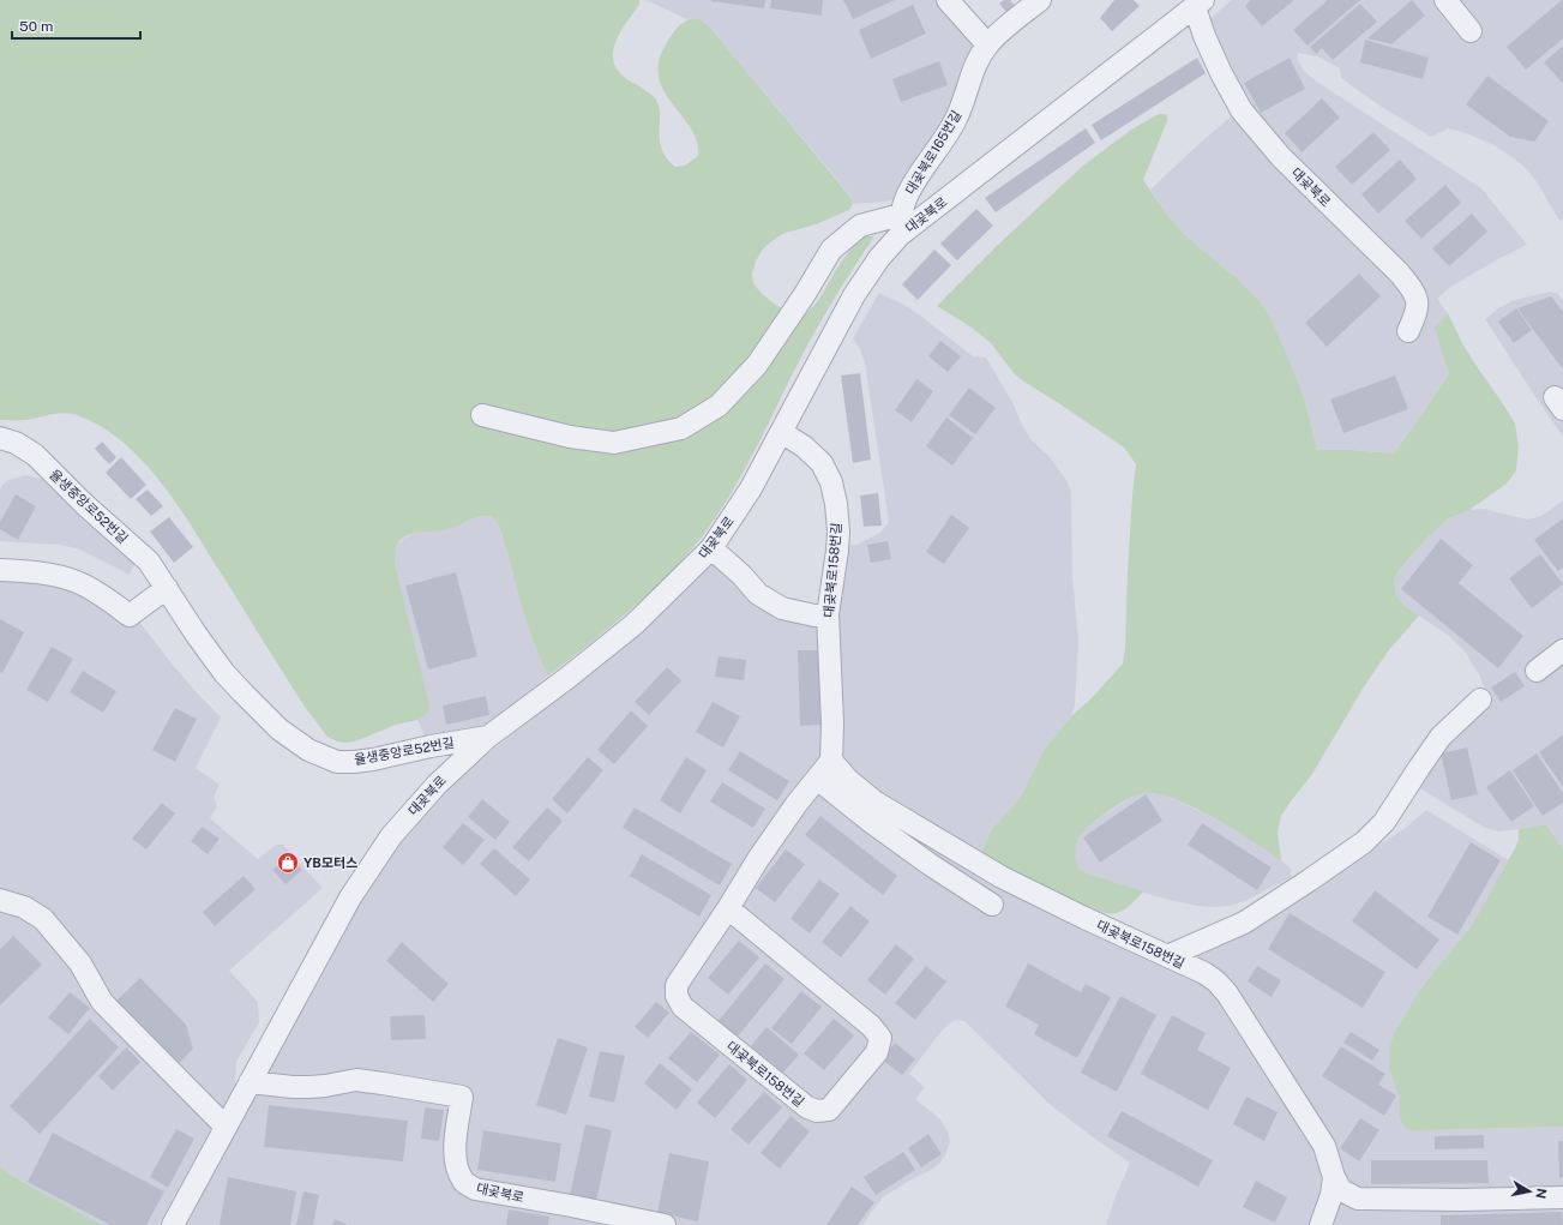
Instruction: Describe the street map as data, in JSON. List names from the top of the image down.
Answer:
{
  "streets": {
    "street": [
      "대곶북로165번길",
      "대곶북로",
      "율생중앙로52번길",
      "대곶북로158번길"
    ]
  },
  "crossings": [
    ["대곶북로165번길", "대곶북로"],
    ["대곶북로", "율생중앙로52번길"],
    ["대곶북로", "대곶북로158번길"]
  ],
  "places": {
    "shop": ["YB모터스"]
  },
  "scale_bar": "50 m",
  "north": "right"
}
